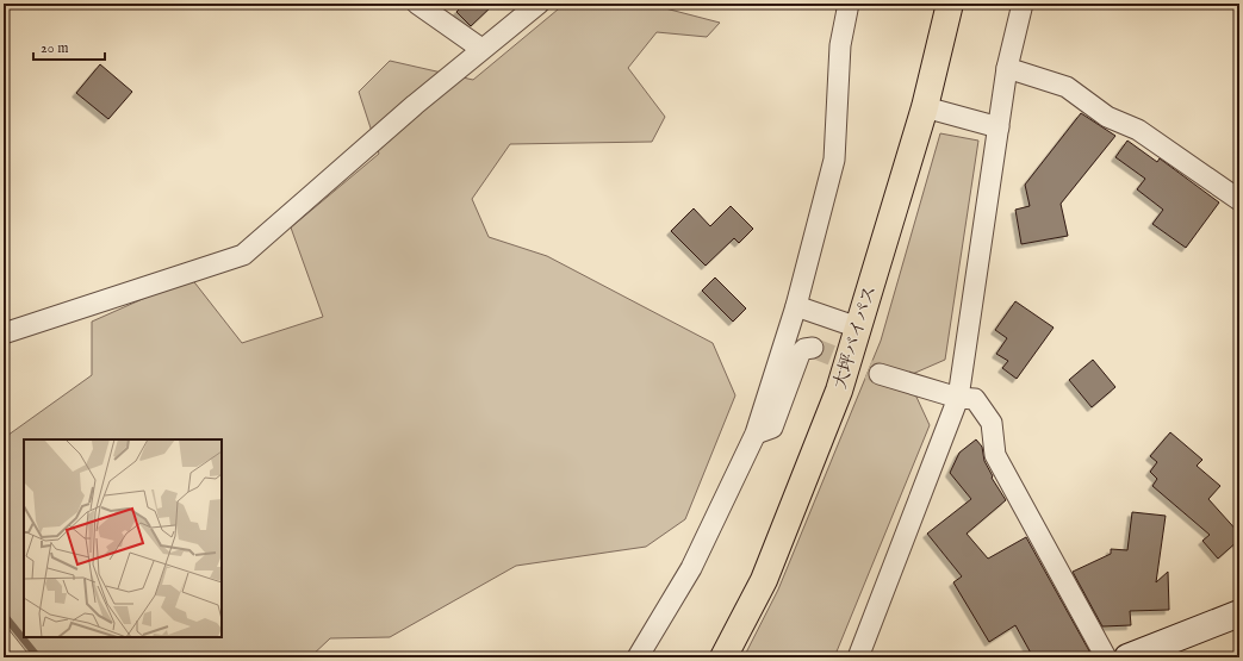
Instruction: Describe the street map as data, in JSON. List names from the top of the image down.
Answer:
{
  "streets": {
    "highway": ["大坪バイパス"]
  },
  "scale_bar": "20 m"
}
